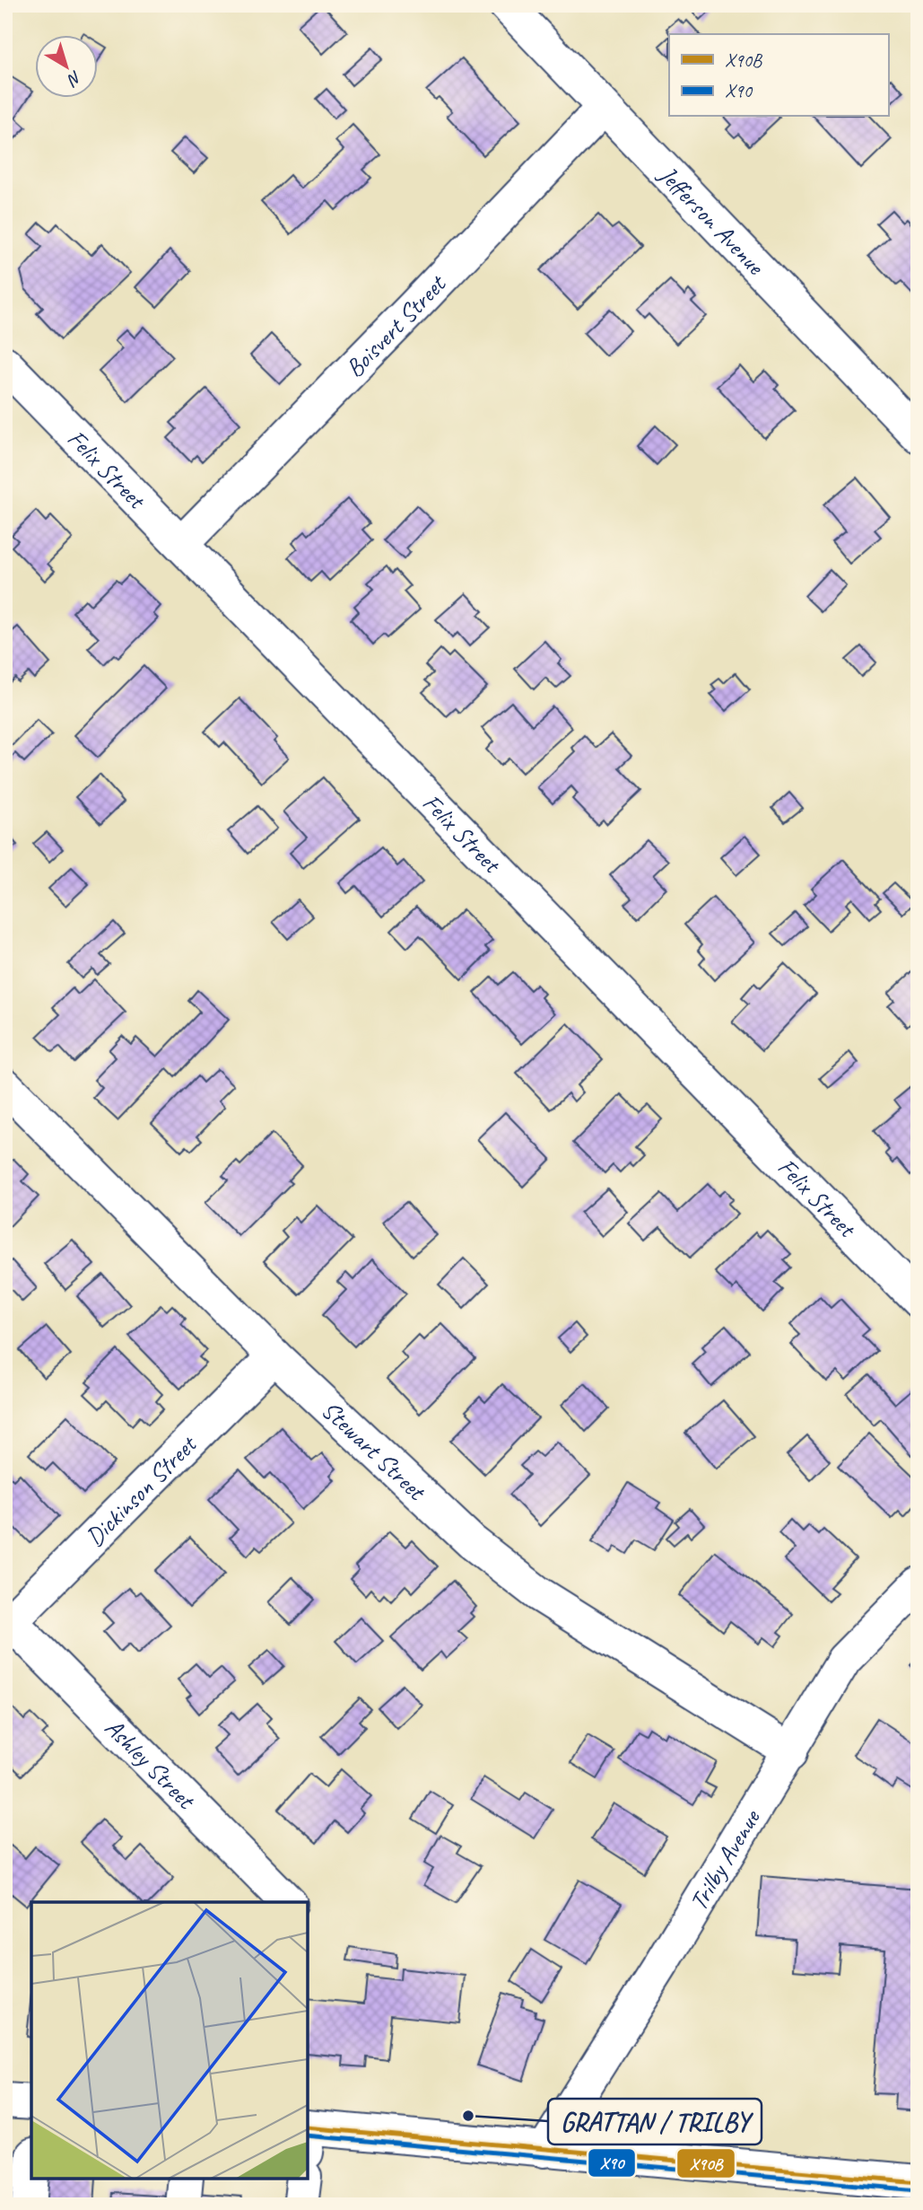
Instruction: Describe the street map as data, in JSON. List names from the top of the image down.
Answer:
{
  "streets": {
    "street": [
      "Jefferson Avenue",
      "Boisvert Street",
      "Felix Street",
      "Stewart Street",
      "Dickinson Street",
      "Ashley Street",
      "Trilby Avenue"
    ]
  },
  "crossings": [
    ["Jefferson Avenue", "Boisvert Street"],
    ["Boisvert Street", "Felix Street"],
    ["Stewart Street", "Dickinson Street"],
    ["Stewart Street", "Trilby Avenue"],
    ["Dickinson Street", "Ashley Street"]
  ],
  "places": ["GRATTAN / TRILBY"],
  "lines": ["transit line X90B", "transit line X90"],
  "legend": ["X90B", "X90"],
  "north": "bottom right"
}
